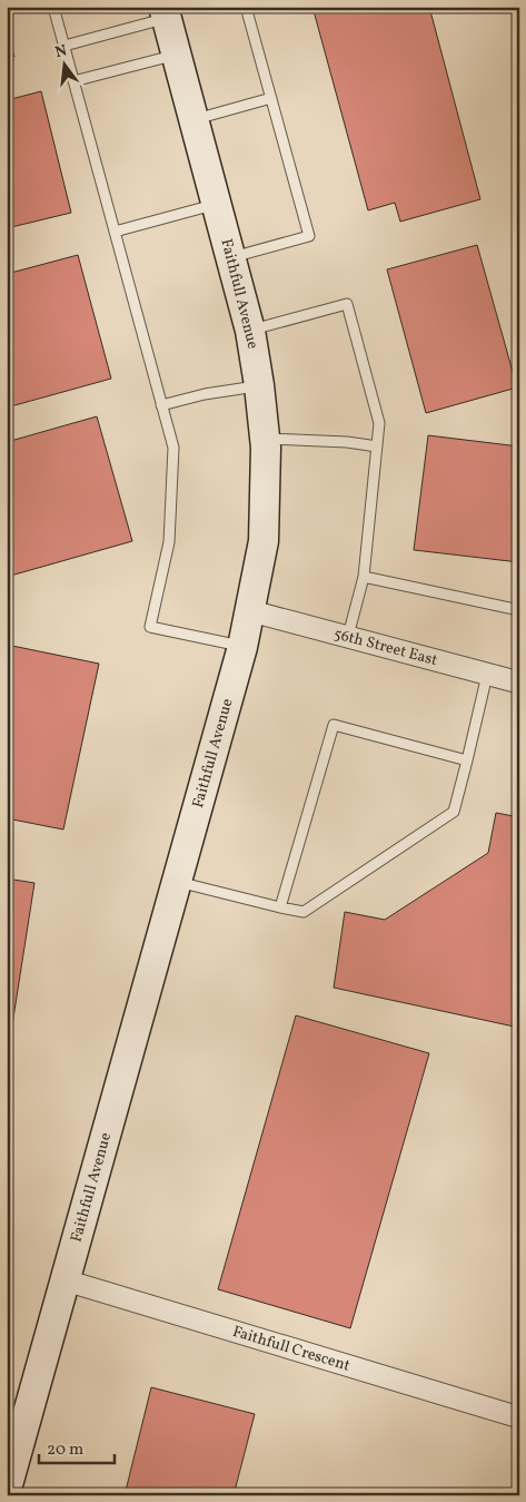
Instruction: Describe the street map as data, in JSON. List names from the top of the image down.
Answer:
{
  "streets": {
    "street": ["Faithfull Avenue", "56th Street East", "Faithfull Crescent"]
  },
  "crossings": [
    ["Faithfull Avenue", "56th Street East"],
    ["Faithfull Avenue", "Faithfull Crescent"]
  ],
  "scale_bar": "20 m",
  "north": "top"
}
